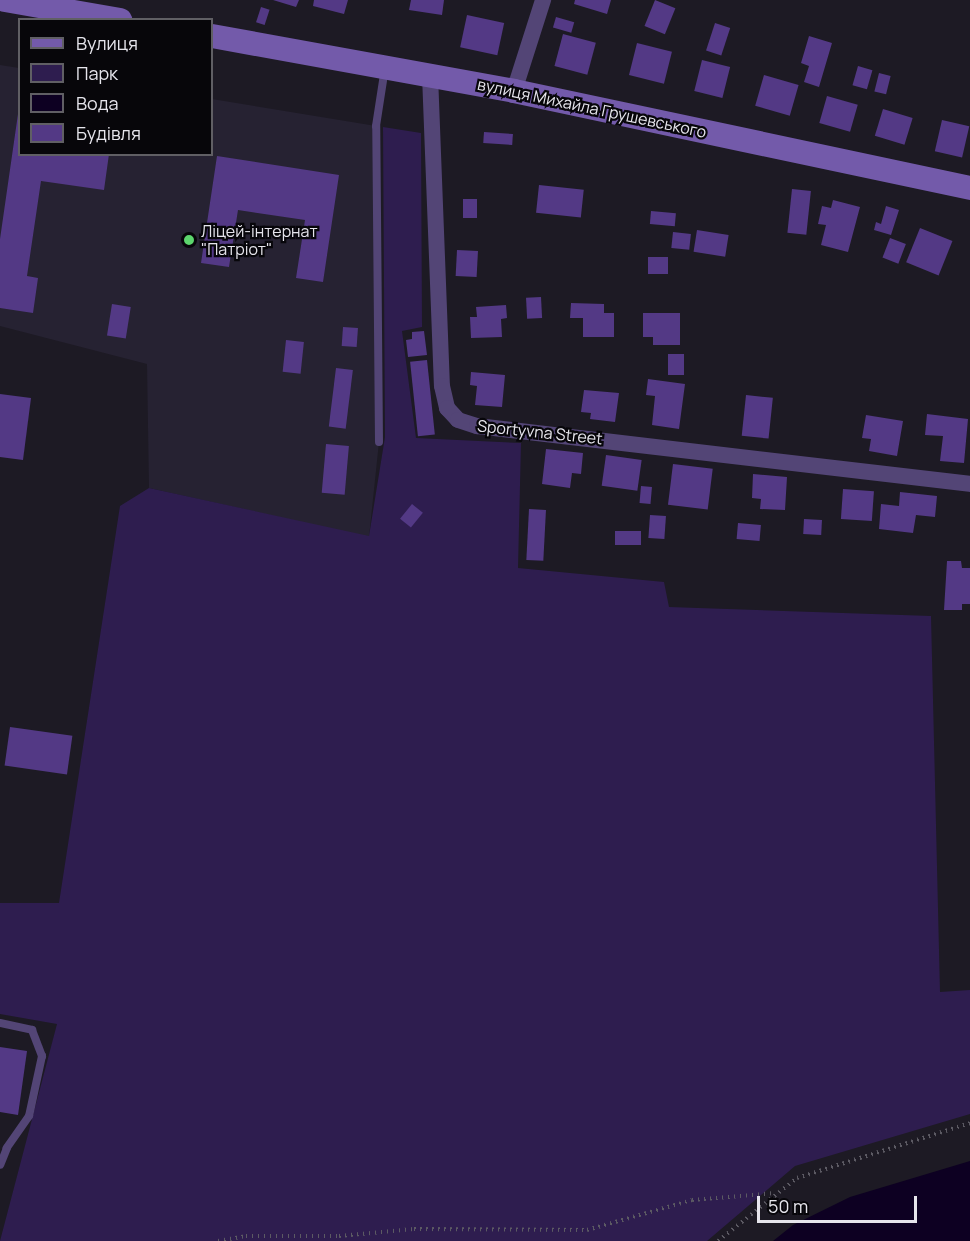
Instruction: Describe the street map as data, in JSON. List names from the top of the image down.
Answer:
{
  "streets": {
    "main road": ["вулиця Михайла Грушевського"],
    "street": ["Sportyvna Street"]
  },
  "crossings": [
    ["вулиця Михайла Грушевського", "Sportyvna Street"]
  ],
  "places": ["Ліцей-інтернат \"Патріот\""],
  "legend": [
    "Вулиця",
    "Парк",
    "Вода",
    "Будівля"
  ],
  "scale_bar": "50 m"
}
